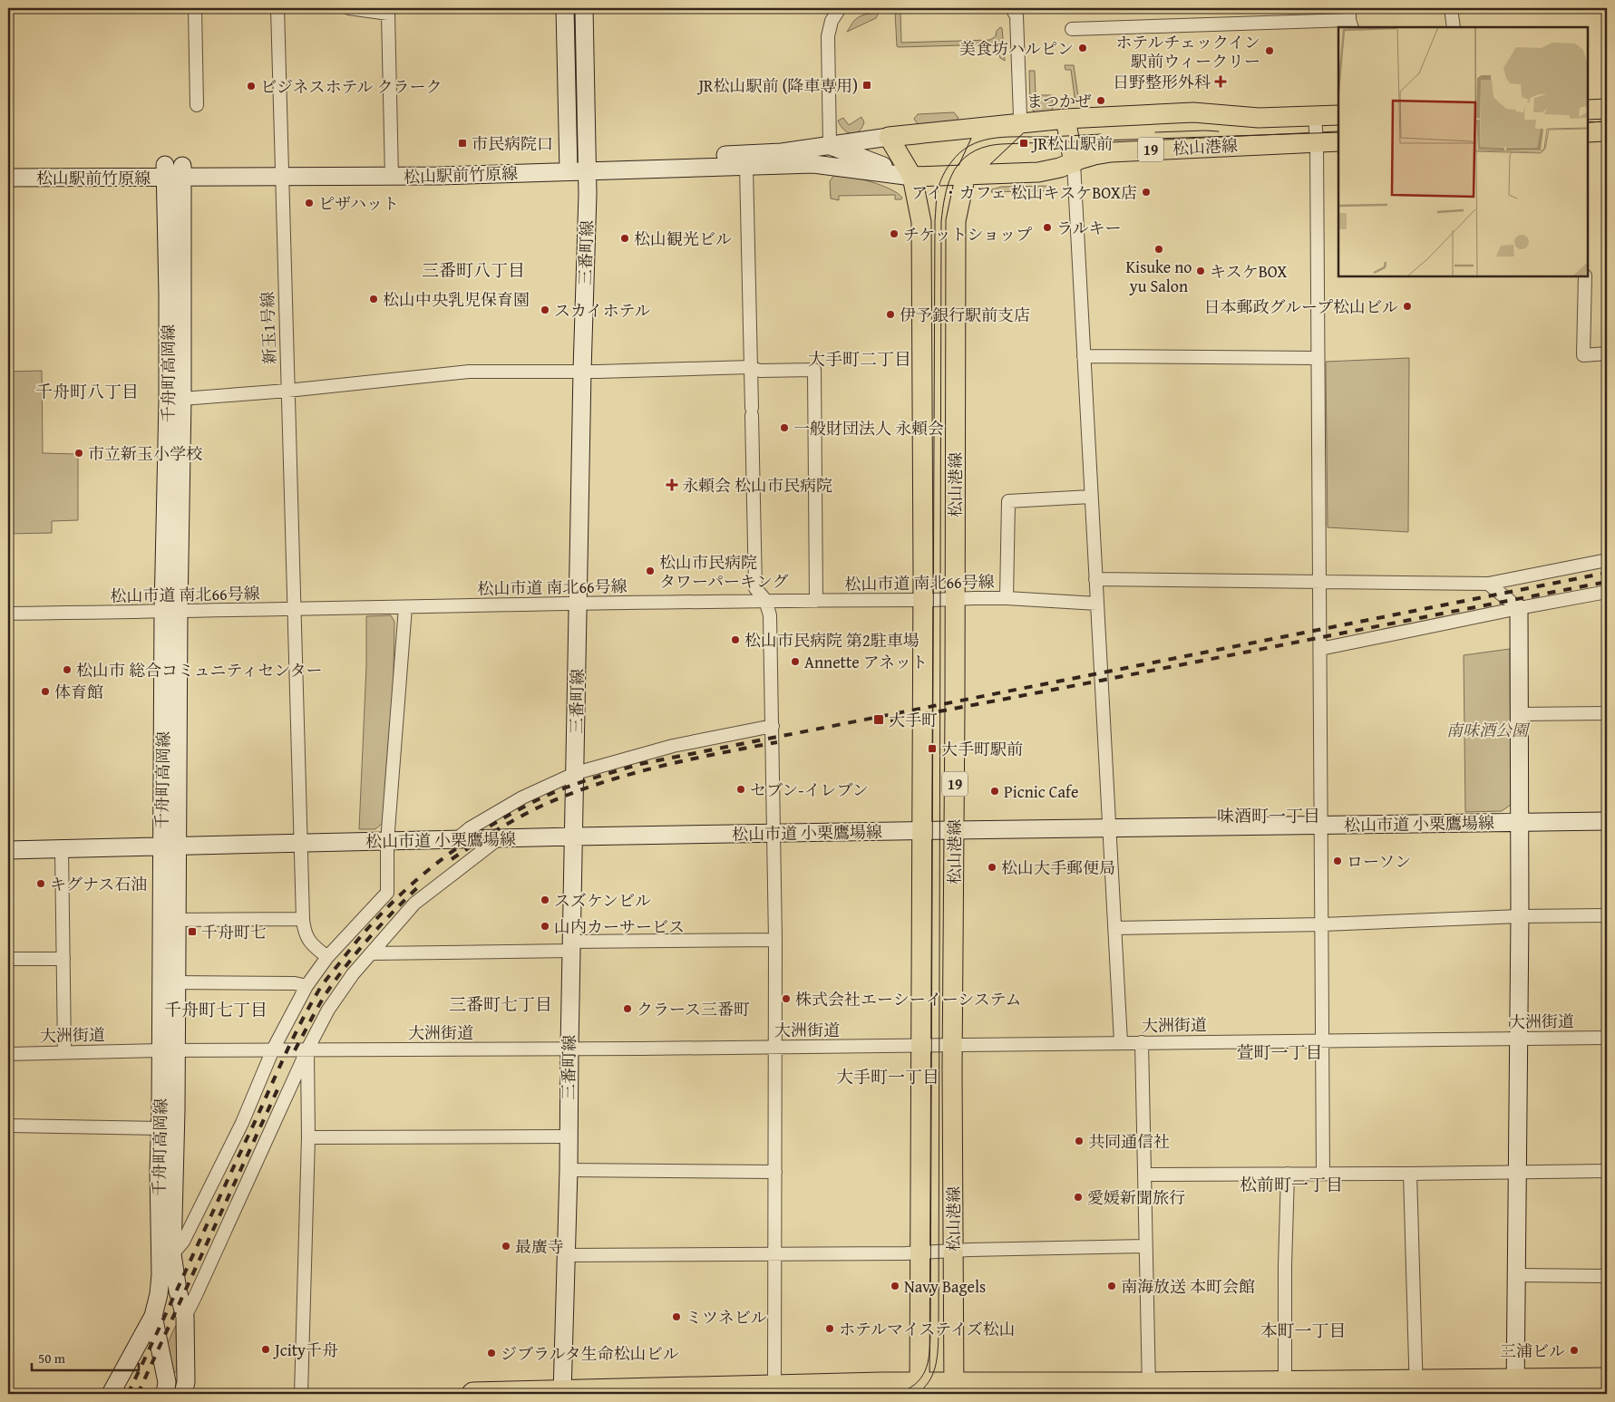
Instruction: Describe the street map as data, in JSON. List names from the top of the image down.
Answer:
{
  "streets": {
    "main road": ["松山港線", "19"],
    "street": [
      "松山駅前竹原線",
      "三番町線",
      "新玉1号線",
      "千舟町高岡線",
      "松山市道 南北66号線",
      "松山市道 小栗鷹場線",
      "大洲街道"
    ]
  },
  "crossings": [
    ["松山港線", "松山駅前竹原線"],
    ["松山港線", "松山市道 南北66号線"],
    ["松山港線", "松山市道 小栗鷹場線"],
    ["松山港線", "大洲街道"],
    ["松山駅前竹原線", "三番町線"],
    ["松山駅前竹原線", "新玉1号線"],
    ["松山駅前竹原線", "千舟町高岡線"],
    ["三番町線", "松山市道 南北66号線"],
    ["三番町線", "松山市道 小栗鷹場線"],
    ["三番町線", "大洲街道"],
    ["新玉1号線", "松山市道 南北66号線"],
    ["新玉1号線", "松山市道 小栗鷹場線"],
    ["千舟町高岡線", "松山市道 南北66号線"],
    ["千舟町高岡線", "松山市道 小栗鷹場線"],
    ["千舟町高岡線", "大洲街道"]
  ],
  "districts": [
    "三番町八丁目",
    "大手町二丁目",
    "千舟町八丁目",
    "味酒町一丁目",
    "三番町七丁目",
    "千舟町七丁目",
    "萱町一丁目",
    "大手町一丁目",
    "松前町一丁目",
    "本町一丁目"
  ],
  "parks": ["南味酒公園"],
  "places": {
    "other": [
      "美食坊ハルピン",
      "ホテルチェックイン 駅前ウィークリー",
      "ビジネスホテル クラーク",
      "まつかぜ",
      "アイ・カフェ 松山キスケBOX店",
      "ピザハット",
      "ラルキー",
      "チケットショップ",
      "松山観光ビル",
      "Kisuke no yu Salon",
      "キスケBOX",
      "松山中央乳児保育園",
      "日本郵政グループ松山ビル",
      "スカイホテル",
      "伊予銀行駅前支店",
      "一般財団法人 永頼会",
      "市立新玉小学校",
      "松山市民病院 タワーパーキング",
      "松山市民病院 第2駐車場",
      "Annette アネット",
      "松山市 総合コミュニティセンター",
      "体育館",
      "セブン-イレブン",
      "Picnic Cafe",
      "ローソン",
      "松山大手郵便局",
      "キグナス石油",
      "スズケンビル",
      "山内カーサービス",
      "株式会社エーシーイーシステム",
      "クラース三番町",
      "共同通信社",
      "愛媛新聞旅行",
      "最廣寺",
      "Navy Bagels",
      "南海放送 本町会館",
      "ミツネビル",
      "ホテルマイステイズ松山",
      "Jcity千舟",
      "三浦ビル",
      "ジブラルタ生命松山ビル"
    ],
    "health": ["日野整形外科", "永頼会 松山市民病院"],
    "transit": [
      "JR松山駅前 (降車専用)",
      "市民病院口",
      "JR松山駅前",
      "大手町",
      "大手町駅前",
      "千舟町七"
    ]
  },
  "scale_bar": "50 m"
}
